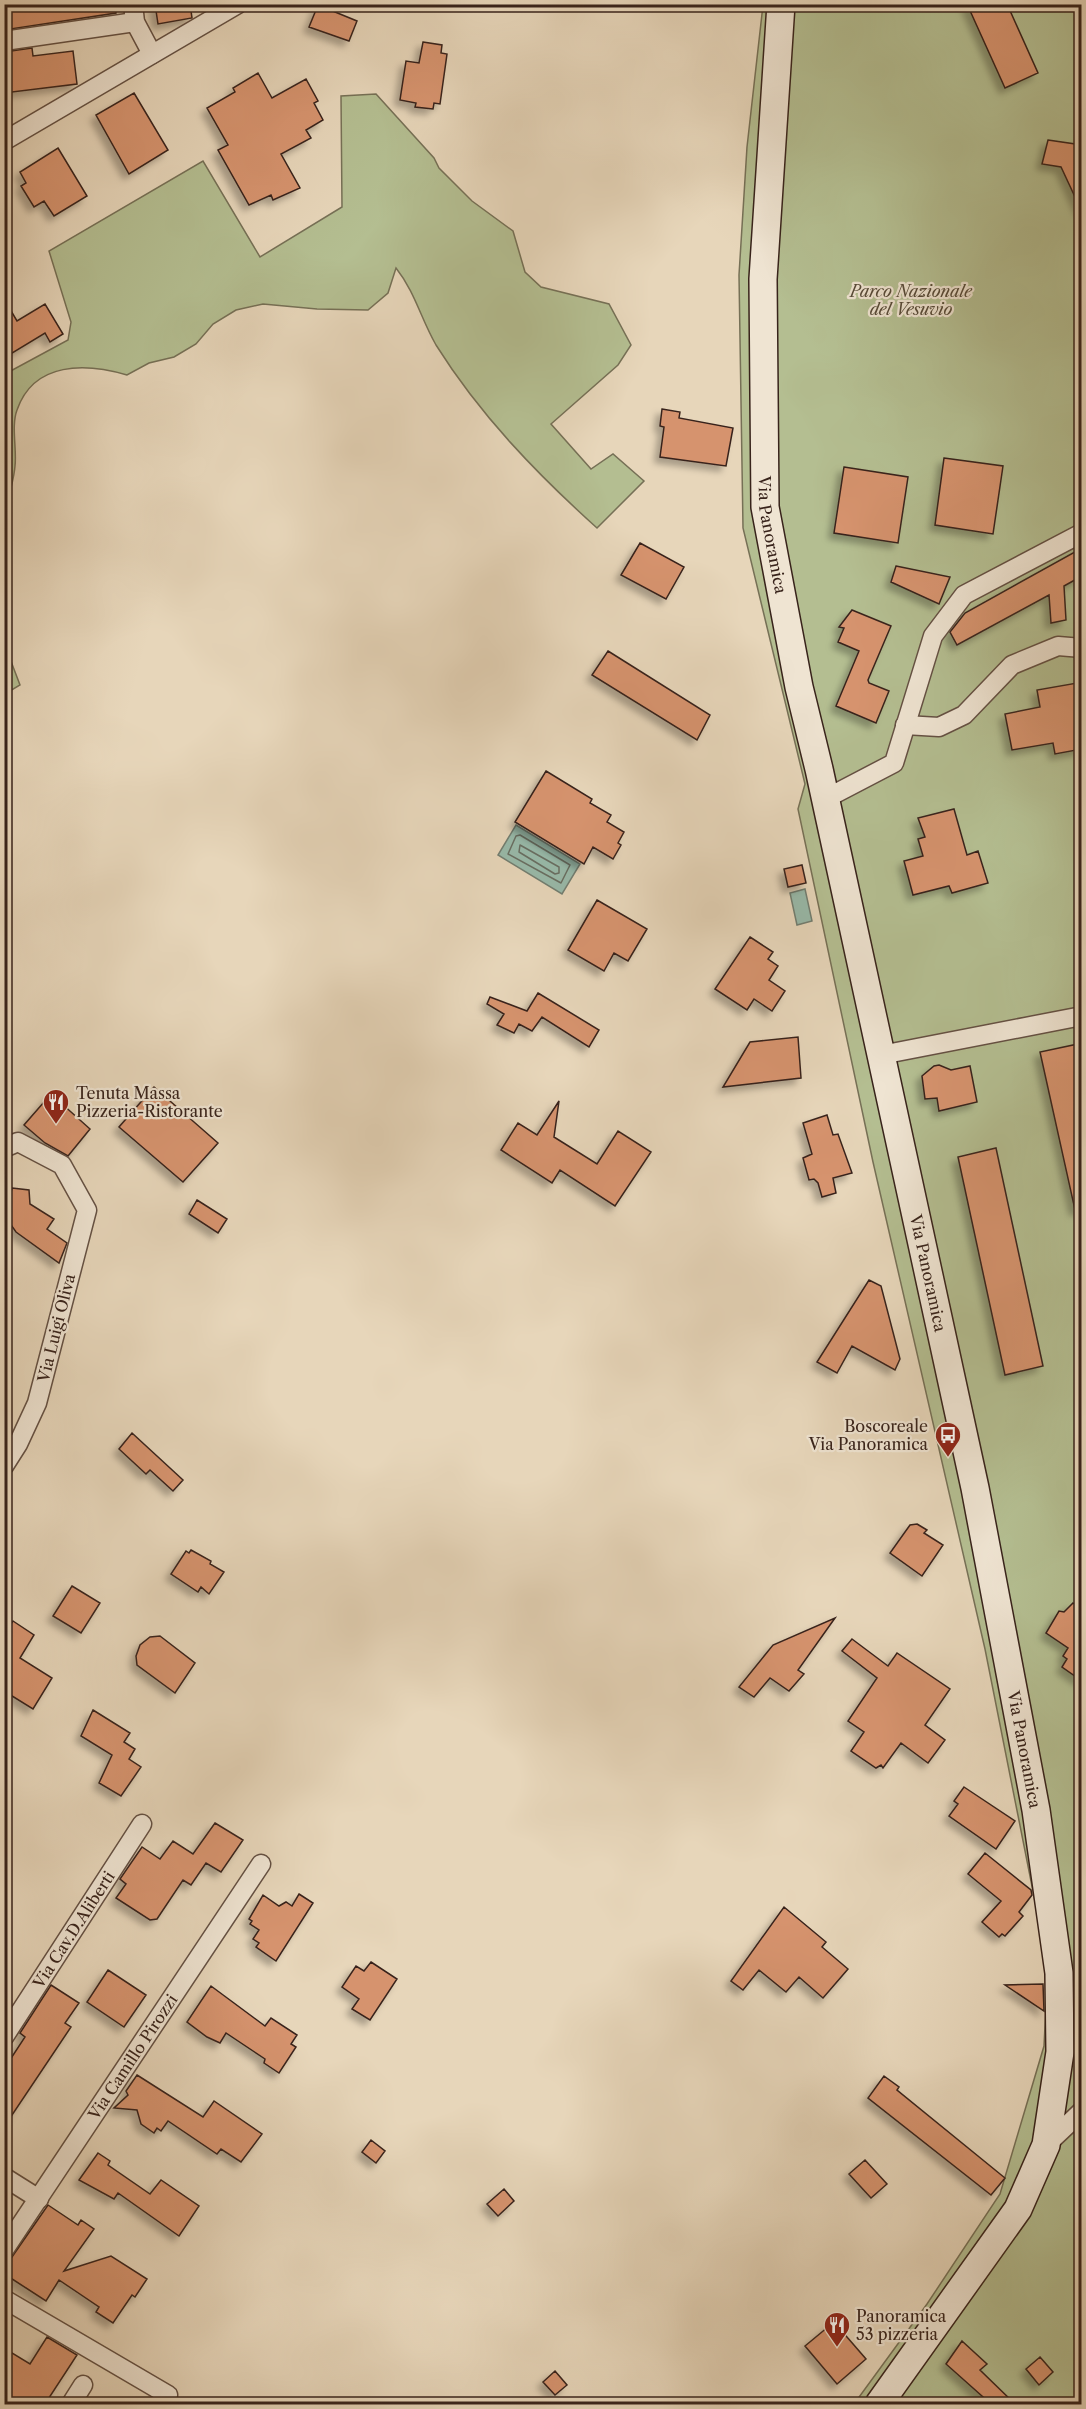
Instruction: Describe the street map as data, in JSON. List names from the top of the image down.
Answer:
{
  "streets": {
    "street": [
      "Via Panoramica",
      "Via Luigi Oliva",
      "Via Cav.D.Aliberti",
      "Via Camillo Pirozzi"
    ]
  },
  "parks": ["Parco Nazionale del Vesuvio"],
  "places": {
    "restaurant": ["Tenuta Massa Pizzeria-Ristorante", "Panoramica 53 pizzeria"],
    "bus stop": ["Boscoreale Via Panoramica"]
  }
}
